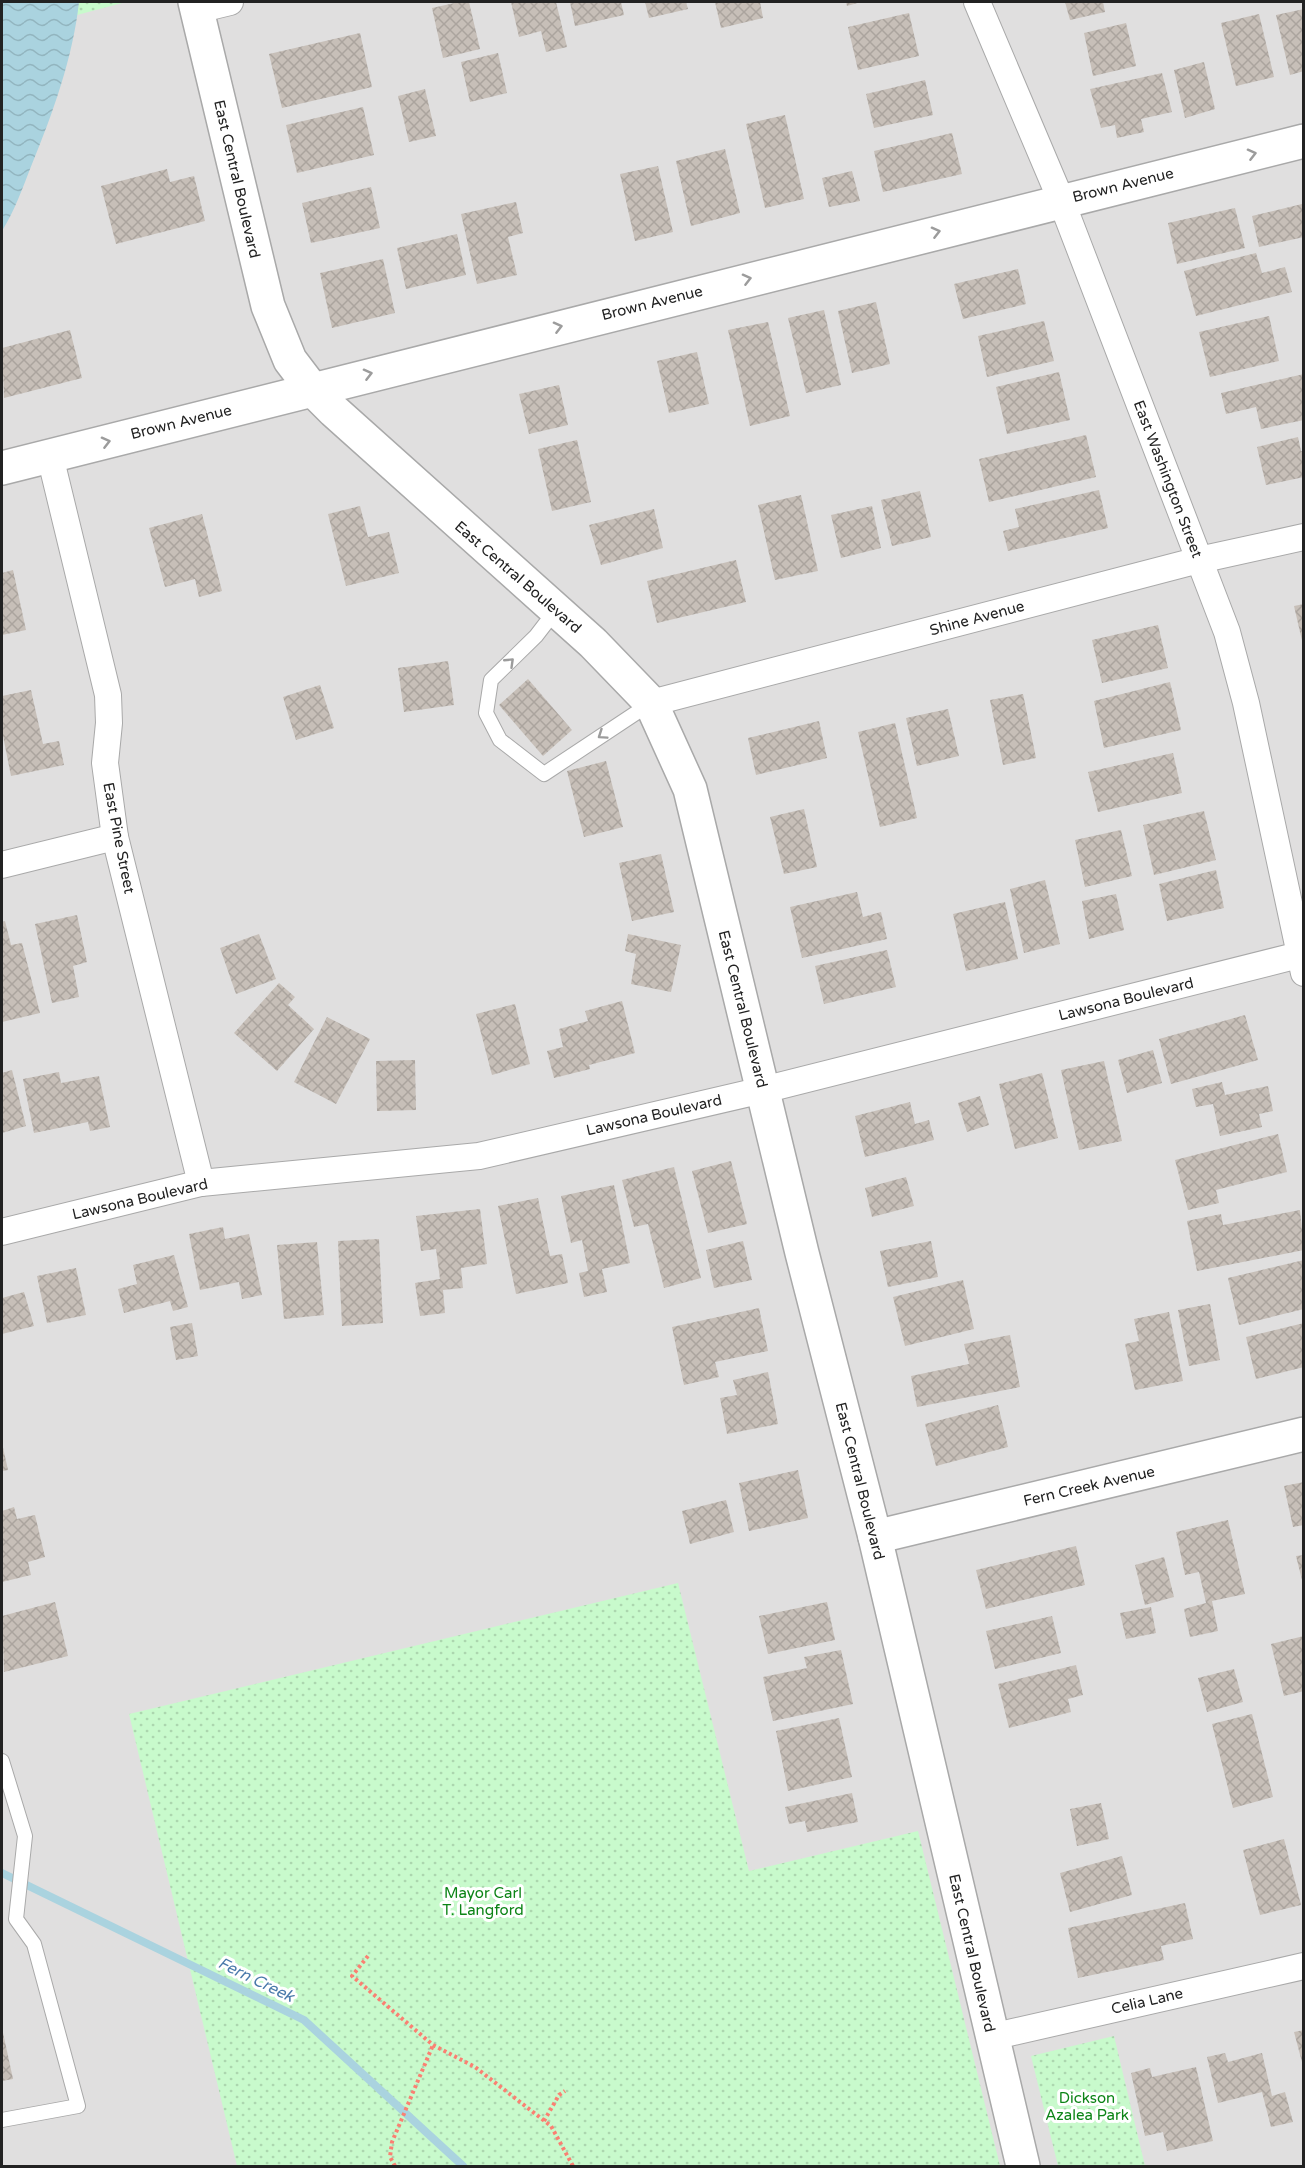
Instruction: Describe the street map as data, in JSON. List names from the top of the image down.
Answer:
{
  "streets": {
    "street": [
      "East Central Boulevard",
      "Brown Avenue",
      "East Washington Street",
      "Shine Avenue",
      "East Pine Street",
      "Lawsona Boulevard",
      "Fern Creek Avenue",
      "Celia Lane"
    ]
  },
  "crossings": [
    ["East Central Boulevard", "Brown Avenue"],
    ["East Central Boulevard", "Shine Avenue"],
    ["East Central Boulevard", "Lawsona Boulevard"],
    ["East Central Boulevard", "Fern Creek Avenue"],
    ["East Central Boulevard", "Celia Lane"],
    ["Brown Avenue", "East Washington Street"],
    ["Brown Avenue", "East Pine Street"],
    ["East Washington Street", "Shine Avenue"],
    ["East Washington Street", "Lawsona Boulevard"],
    ["East Pine Street", "Lawsona Boulevard"]
  ],
  "one_way": ["Brown Avenue"],
  "water": ["Fern Creek"],
  "parks": ["Mayor Carl T. Langford", "Dickson Azalea Park"]
}
